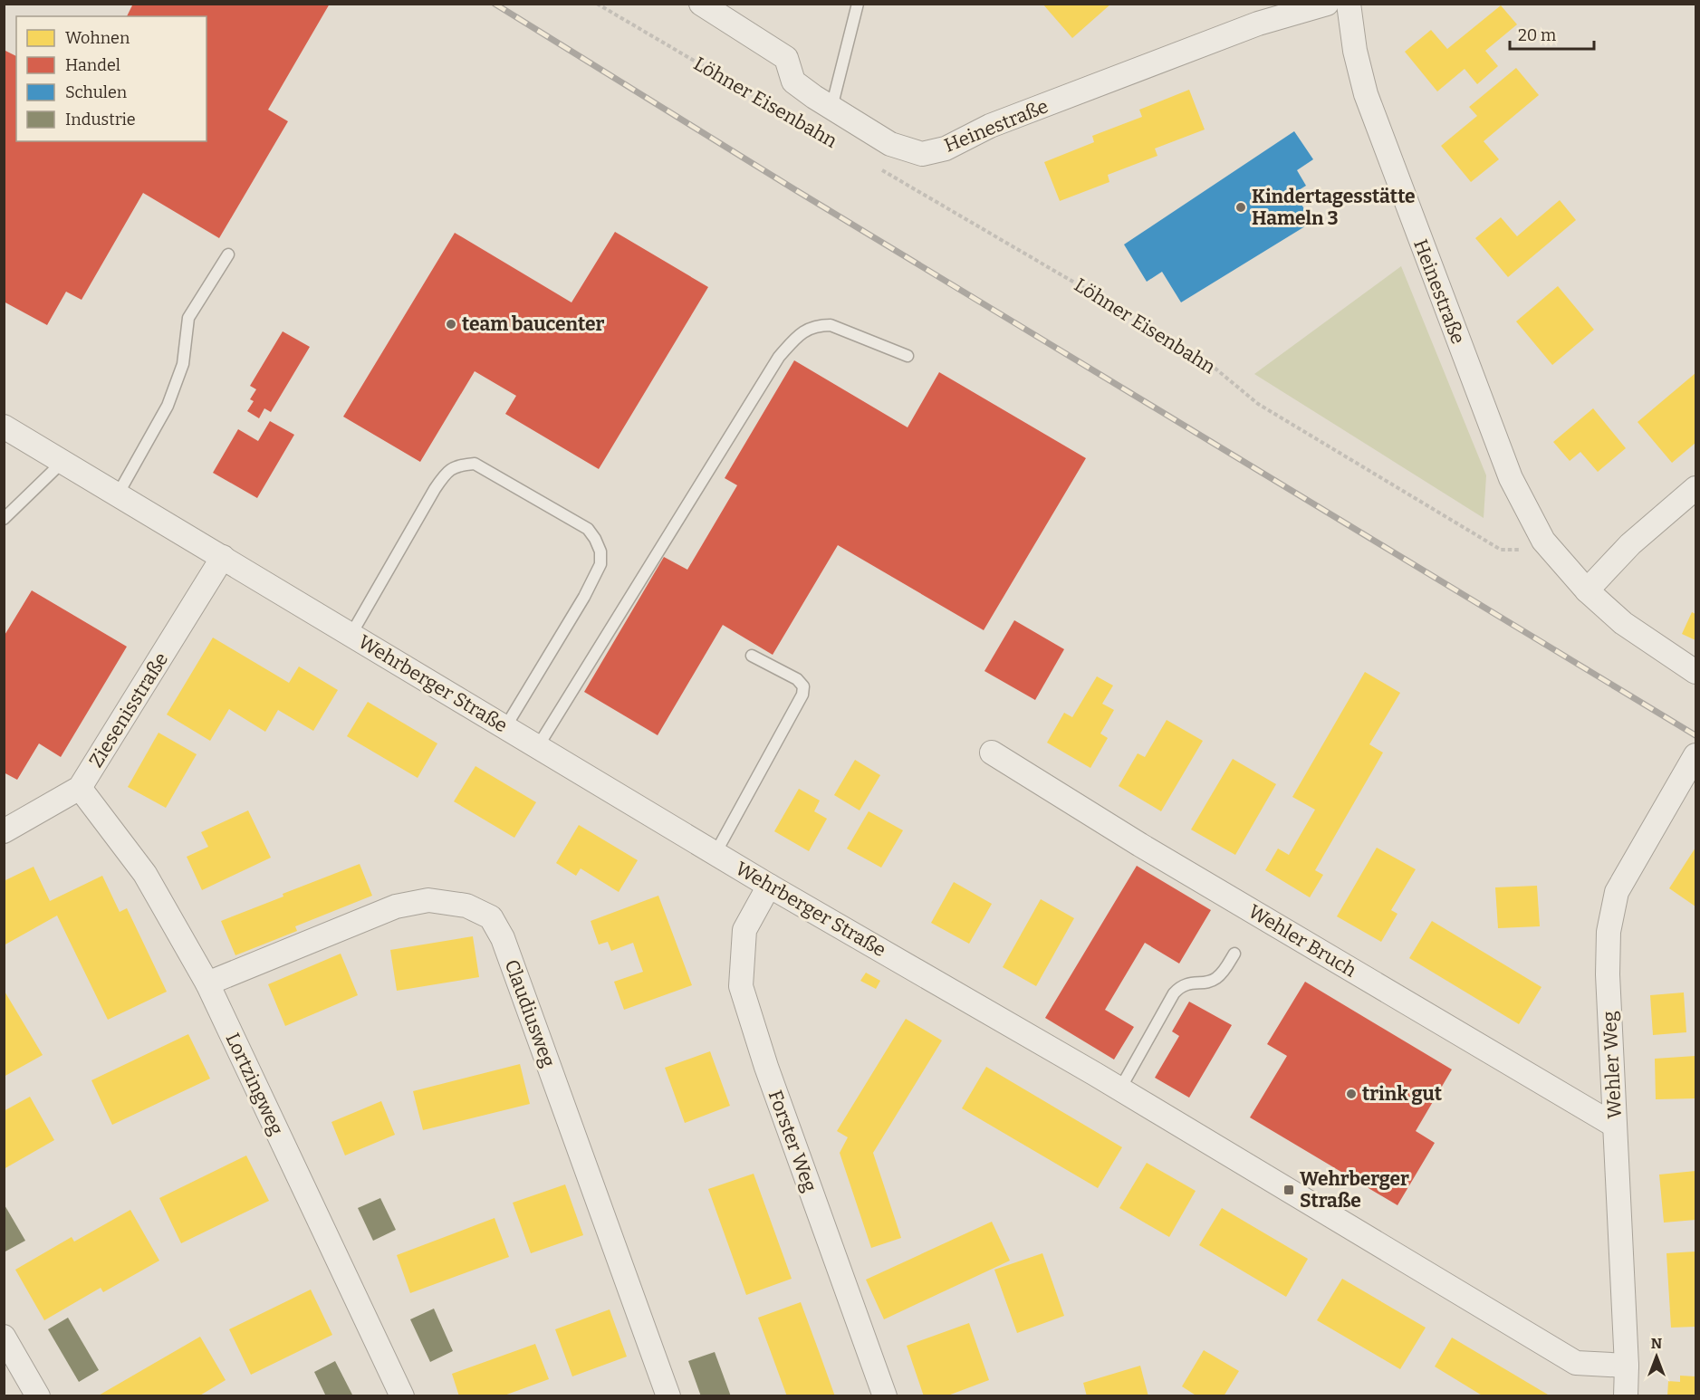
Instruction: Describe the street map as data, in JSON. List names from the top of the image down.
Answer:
{
  "streets": {
    "street": [
      "Heinestraße",
      "Wehrberger Straße",
      "Ziesenisstraße",
      "Wehler Bruch",
      "Claudiusweg",
      "Wehler Weg",
      "Lortzingweg",
      "Forster Weg"
    ],
    "path": ["Löhner Eisenbahn"]
  },
  "crossings": [
    ["Löhner Eisenbahn", "Heinestraße"],
    ["Wehrberger Straße", "Ziesenisstraße"],
    ["Wehrberger Straße", "Wehler Weg"],
    ["Wehrberger Straße", "Forster Weg"],
    ["Ziesenisstraße", "Lortzingweg"],
    ["Wehler Bruch", "Wehler Weg"],
    ["Claudiusweg", "Lortzingweg"]
  ],
  "places": {
    "other": ["Kindertagesstätte Hameln 3", "team baucenter", "trink gut"],
    "transit": ["Wehrberger Straße"]
  },
  "legend": [
    "Wohnen",
    "Handel",
    "Schulen",
    "Industrie"
  ],
  "scale_bar": "20 m",
  "north": "top"
}
